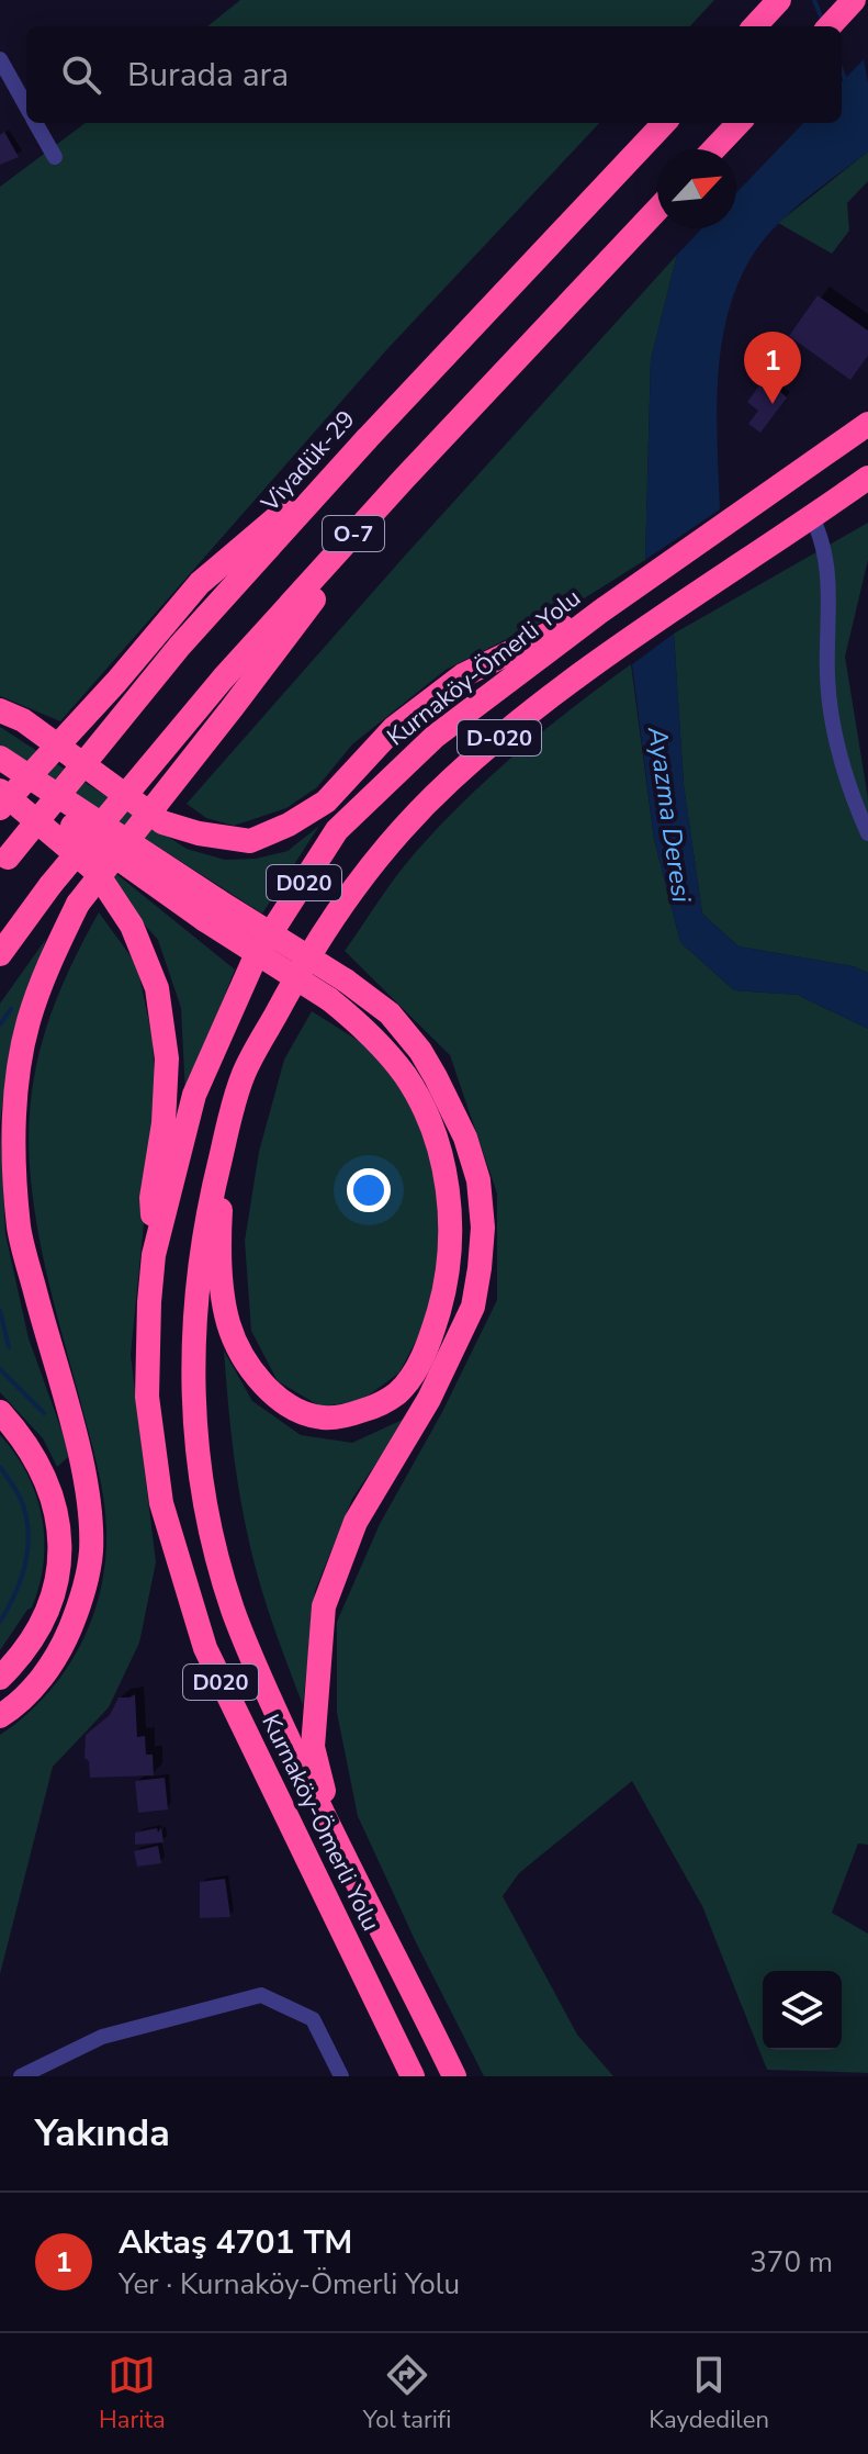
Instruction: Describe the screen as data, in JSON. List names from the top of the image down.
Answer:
{
  "streets": {
    "highway": [
      "Viyadük-29",
      "O-7",
      "Kurnaköy-Ömerli Yolu",
      "D-020",
      "D020"
    ]
  },
  "water": ["Ayazma Deresi"],
  "north": "top right",
  "page": {
    "search": "Burada ara",
    "pins": "1",
    "heading": "Yakında",
    "list": [
      {
        "mark": "1",
        "name": "Aktaş 4701 TM",
        "note": "Yer · Kurnaköy-Ömerli Yolu",
        "value": "370 m"
      }
    ],
    "nav": ["Harita", "Yol tarifi", "Kaydedilen"]
  }
}
